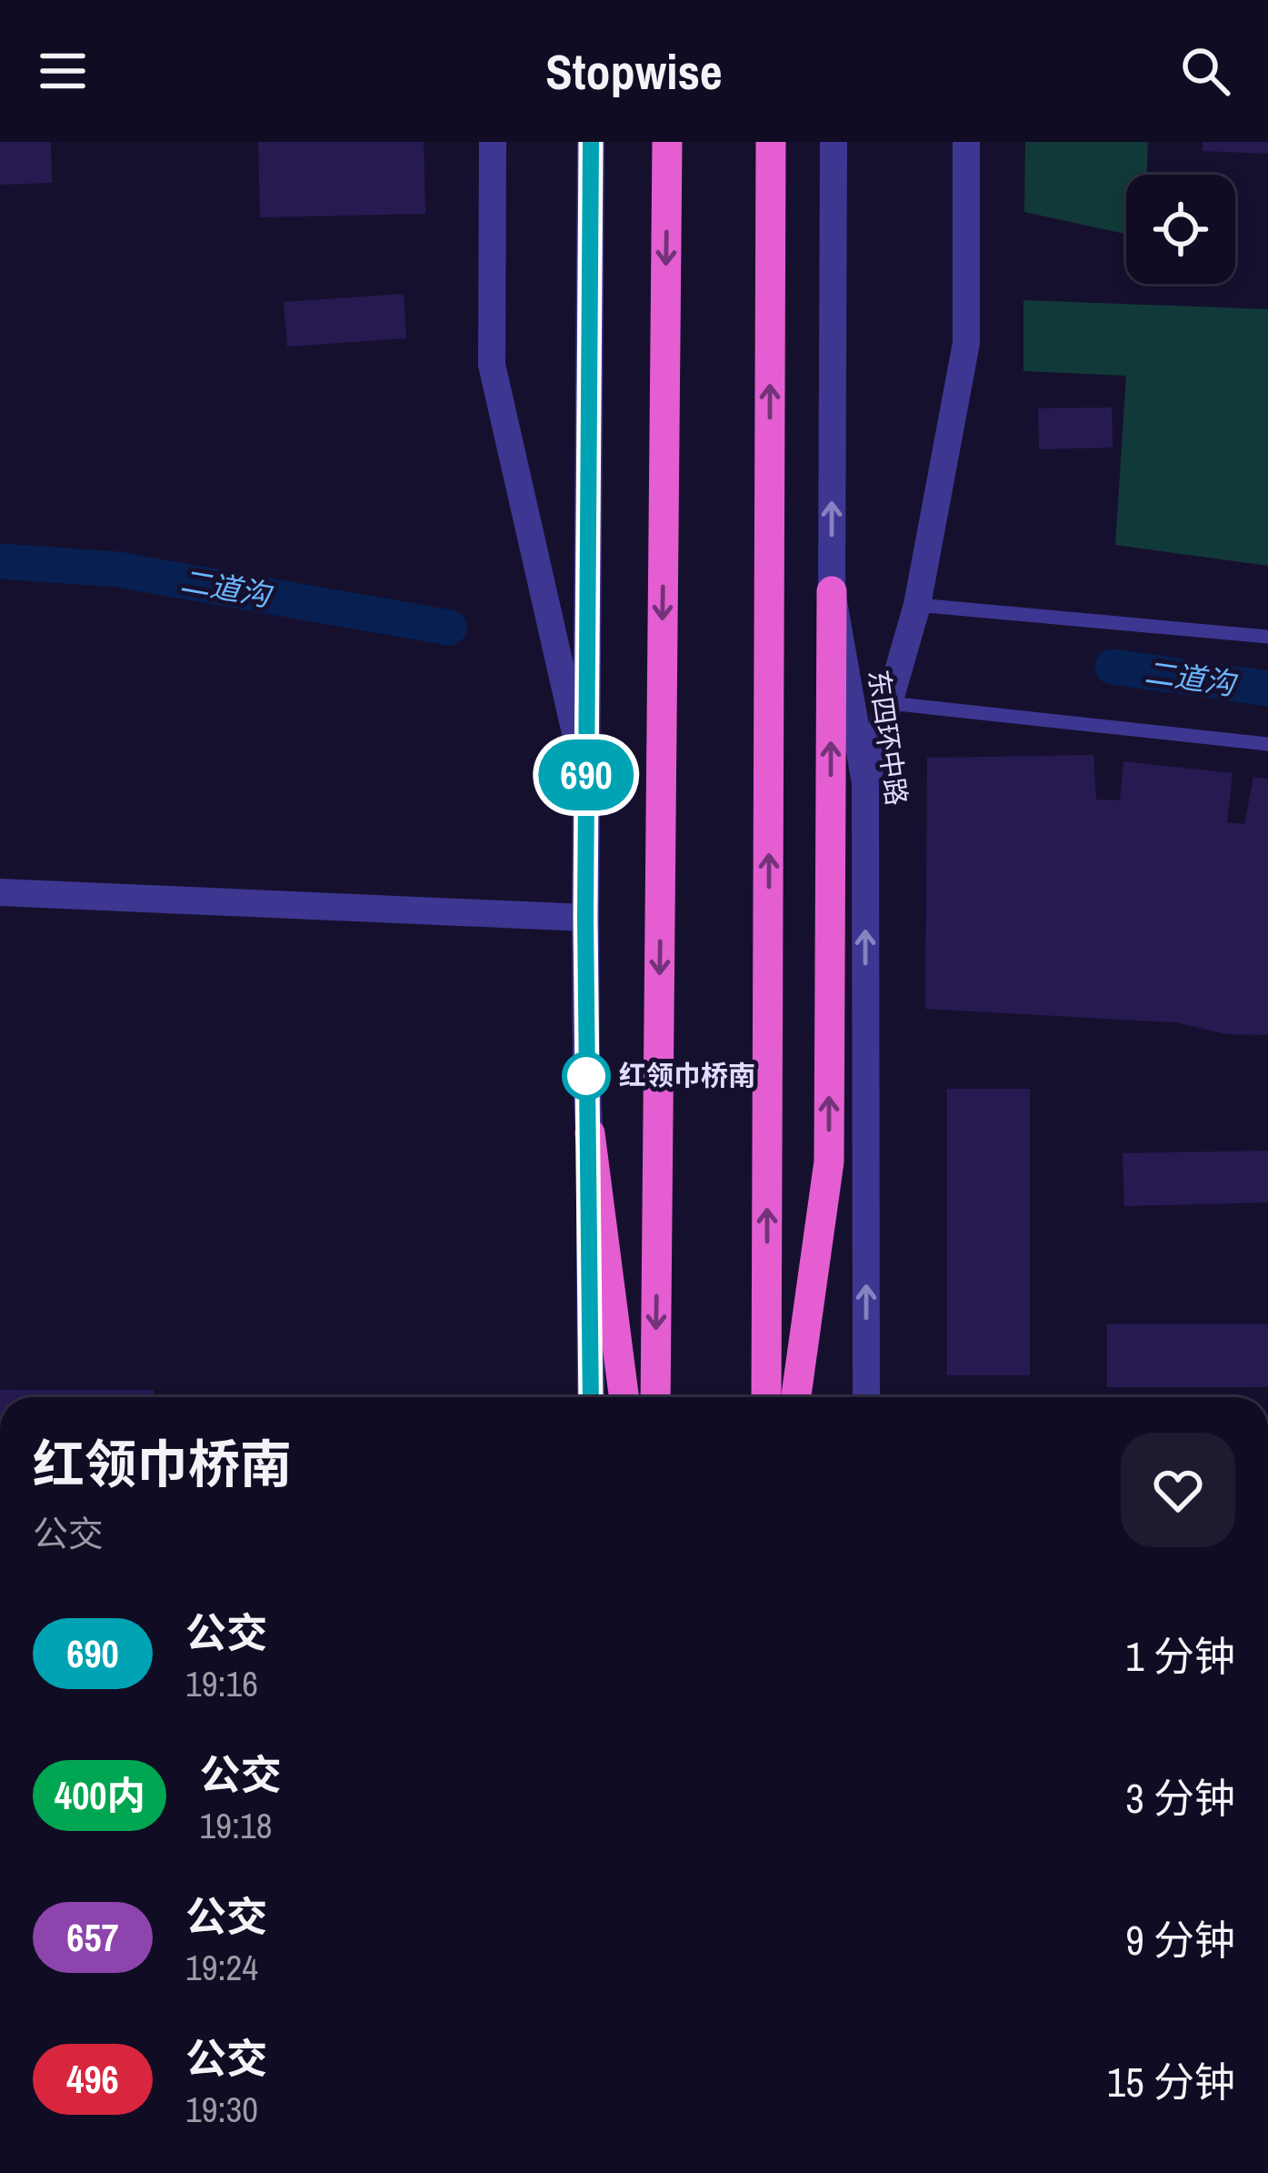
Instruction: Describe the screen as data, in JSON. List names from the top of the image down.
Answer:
{
  "streets": {
    "street": ["东四环中路"]
  },
  "water": ["二道沟"],
  "places": ["红领巾桥南"],
  "lines": ["bus line 690"],
  "page": {
    "header": "Stopwise",
    "on_map": "690",
    "heading": ["红领巾桥南", "公交"],
    "list": [
      {
        "mark": "690",
        "name": "公交",
        "note": "19:16",
        "value": "1 分钟"
      },
      {
        "mark": "400内",
        "name": "公交",
        "note": "19:18",
        "value": "3 分钟"
      },
      {
        "mark": "657",
        "name": "公交",
        "note": "19:24",
        "value": "9 分钟"
      },
      {
        "mark": "496",
        "name": "公交",
        "note": "19:30",
        "value": "15 分钟"
      }
    ]
  }
}
